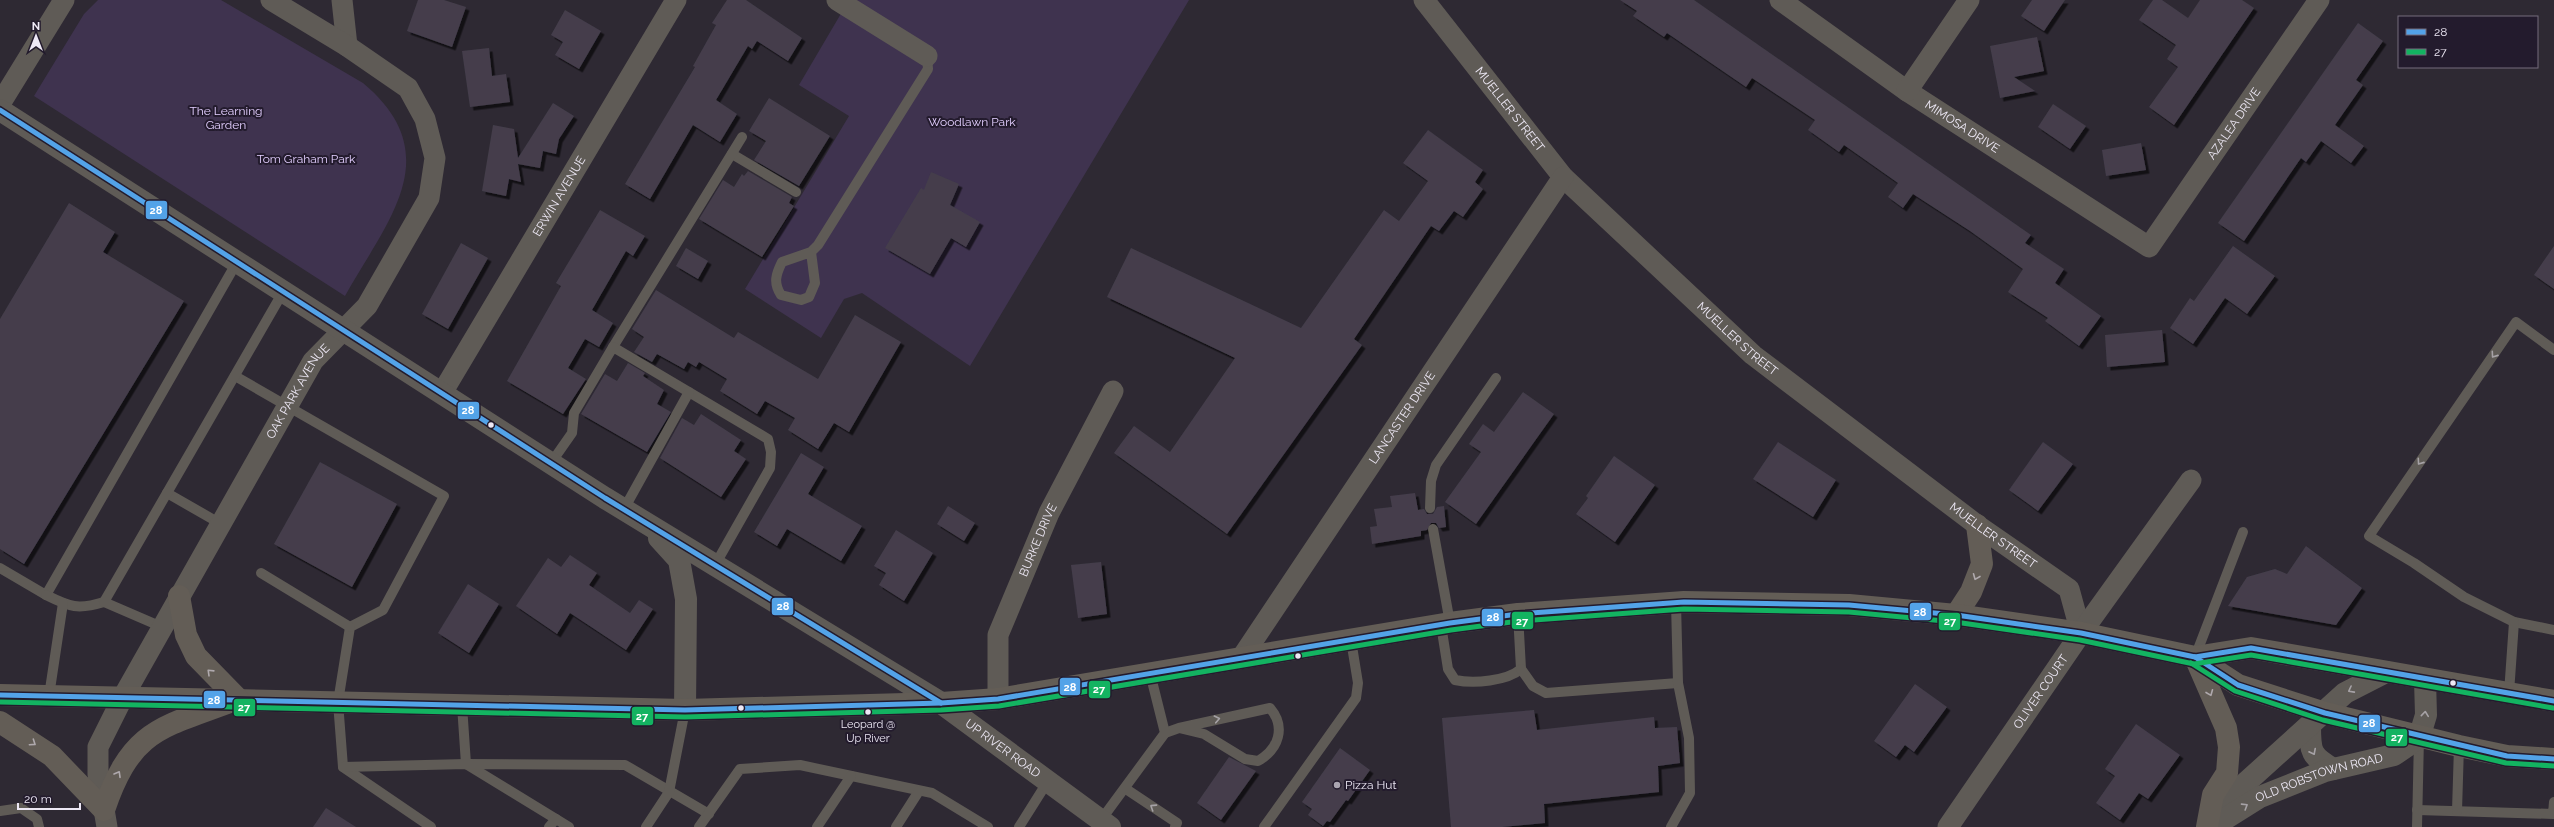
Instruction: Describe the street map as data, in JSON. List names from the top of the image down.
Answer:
{
  "streets": {
    "street": [
      "MUELLER STREET",
      "AZALEA DRIVE",
      "MIMOSA DRIVE",
      "ERWIN AVENUE",
      "OAK PARK AVENUE",
      "LANCASTER DRIVE",
      "BURKE DRIVE",
      "OLIVER COURT",
      "UP RIVER ROAD",
      "OLD ROBSTOWN ROAD"
    ]
  },
  "crossings": [
    ["MUELLER STREET", "LANCASTER DRIVE"],
    ["MUELLER STREET", "OLIVER COURT"],
    ["AZALEA DRIVE", "MIMOSA DRIVE"],
    ["ERWIN AVENUE", "UP RIVER ROAD"],
    ["OAK PARK AVENUE", "UP RIVER ROAD"]
  ],
  "parks": ["The Learning Garden", "Woodlawn Park", "Tom Graham Park"],
  "places": ["Leopard @ Up River", "Pizza Hut"],
  "lines": ["transit line 28", "transit line 27"],
  "legend": ["28", "27"],
  "scale_bar": "20 m",
  "north": "top"
}
